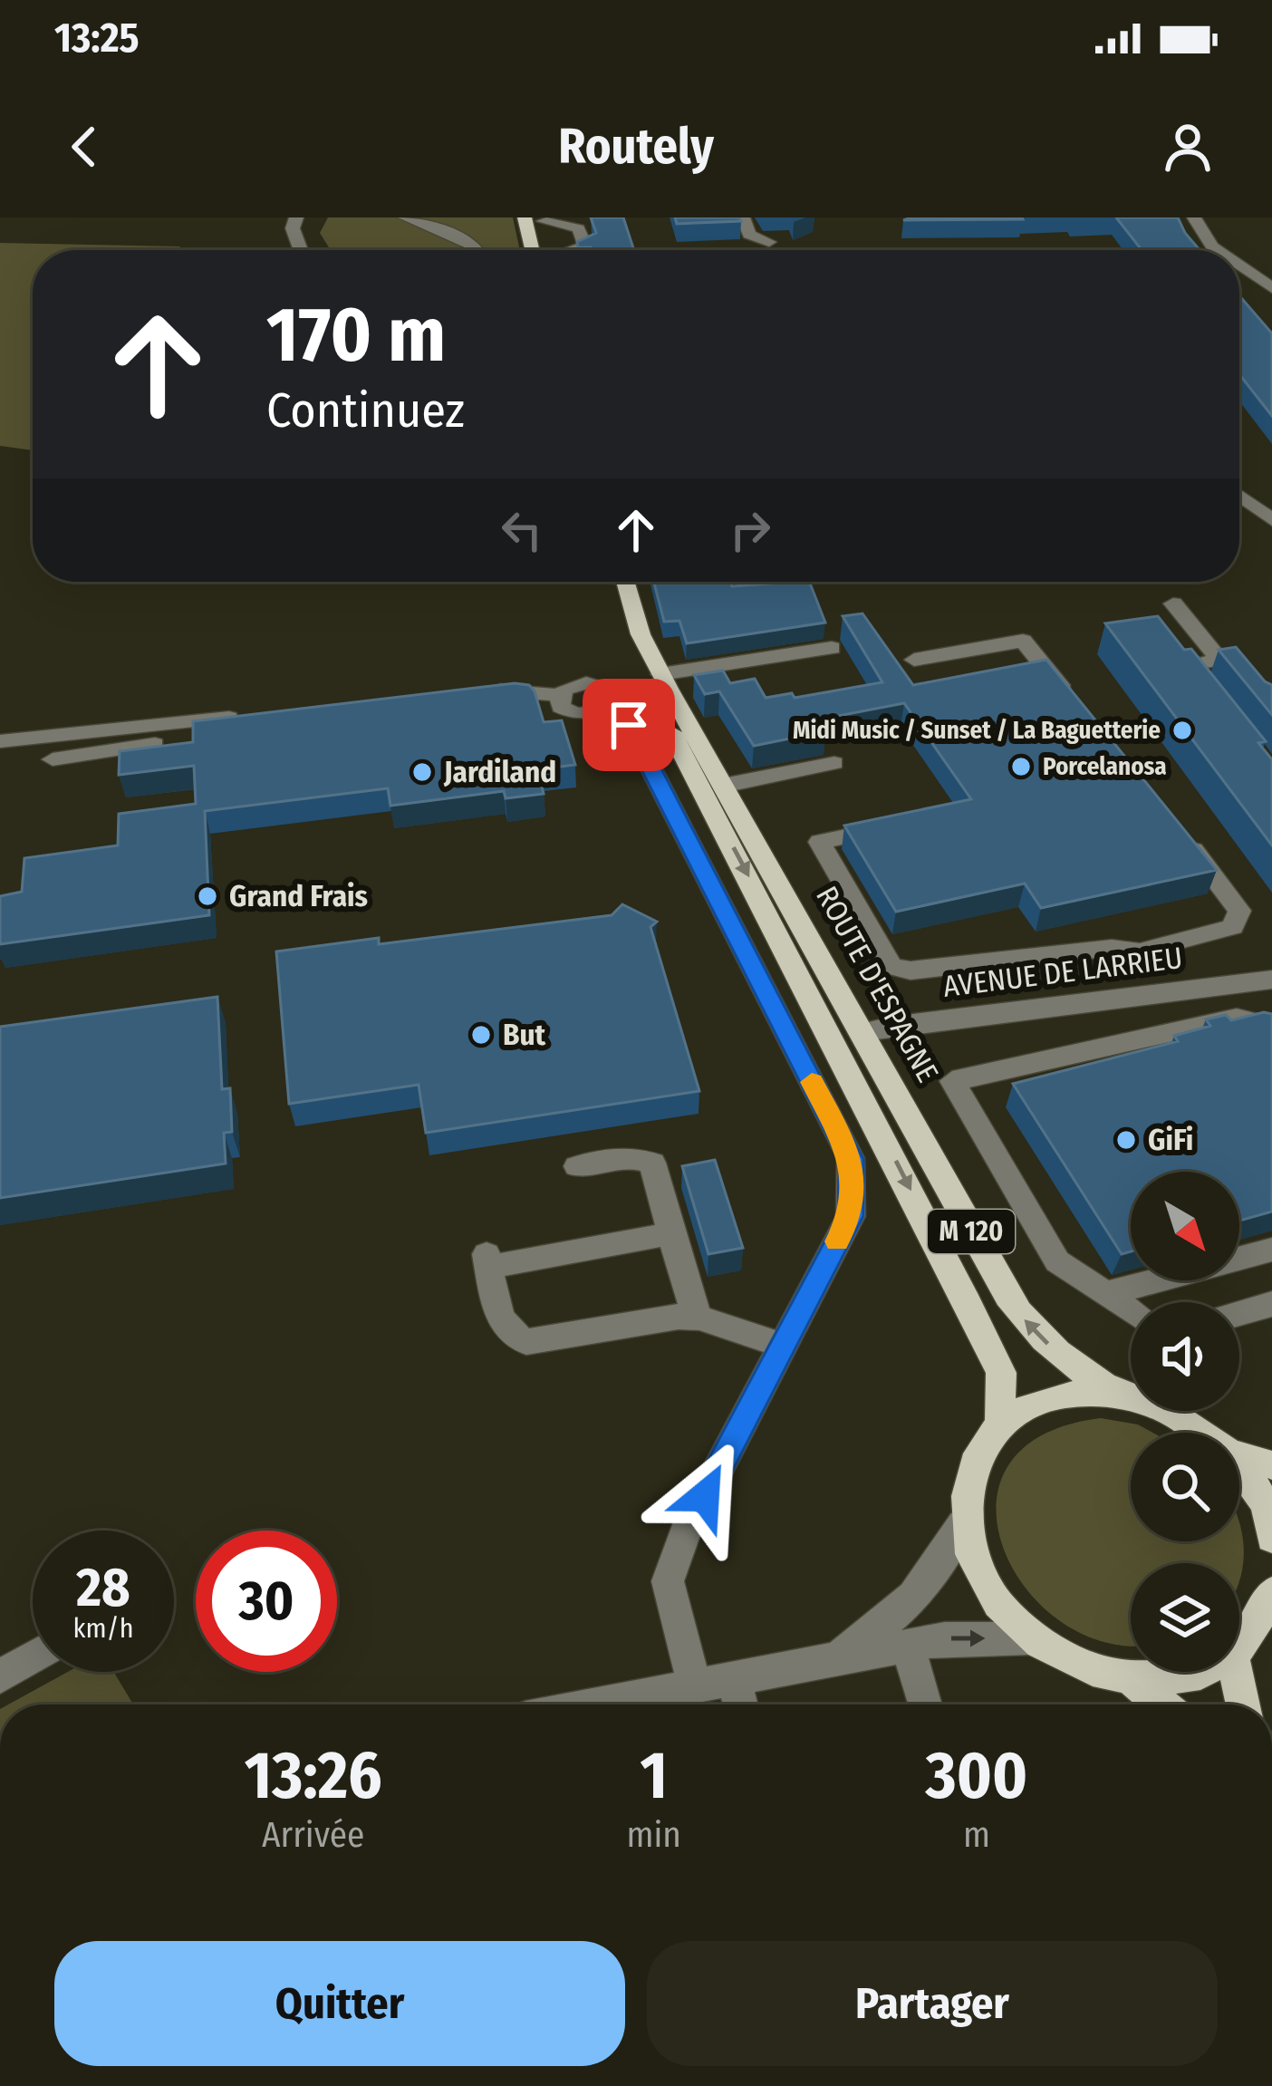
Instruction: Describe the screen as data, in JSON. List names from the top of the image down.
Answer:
{
  "streets": {
    "main road": ["ROUTE D'ESPAGNE", "M 120"],
    "street": ["AVENUE DE LARRIEU"]
  },
  "crossings": [
    ["AVENUE DE LARRIEU", "ROUTE D'ESPAGNE"]
  ],
  "places": [
    "Midi Music / Sunset / La Baguetterie",
    "Porcelanosa",
    "Jardiland",
    "Grand Frais",
    "But",
    "GiFi"
  ],
  "north": "bottom right",
  "page": {
    "status": "13:25",
    "header": "Routely",
    "turn": ["170 m", "Continuez"],
    "speed": "28 km/h",
    "limit": "30",
    "eta": [
      "13:26",
      "Arrivée",
      "1",
      "min",
      "300",
      "m"
    ],
    "buttons": ["Quitter", "Partager"]
  }
}
